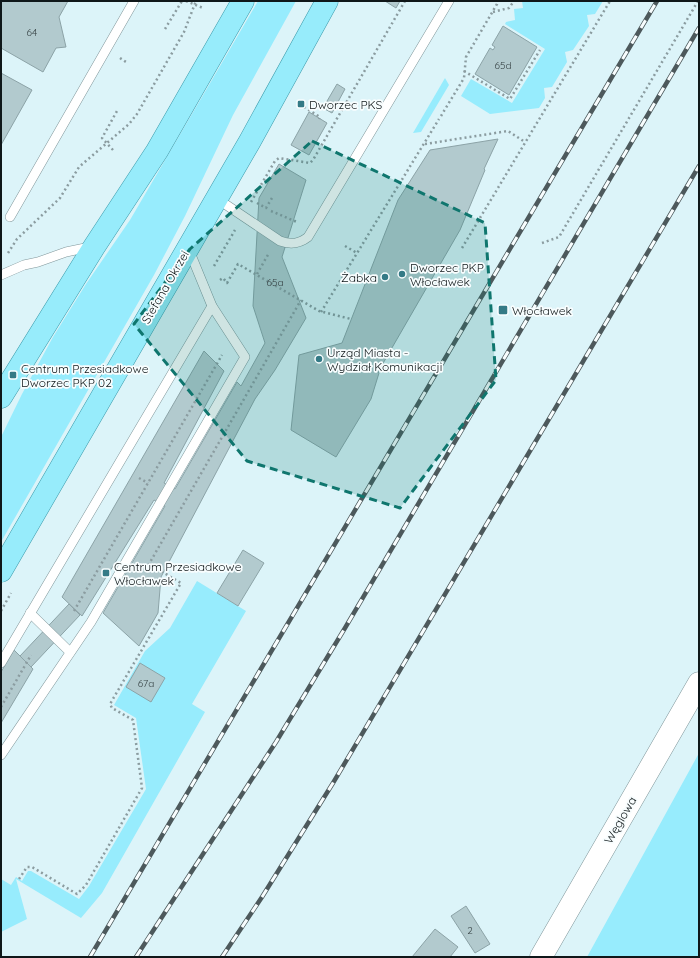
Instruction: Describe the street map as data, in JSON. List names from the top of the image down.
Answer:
{
  "streets": {
    "main road": ["Stefana Okrzei"],
    "street": ["Węglowa"]
  },
  "places": {
    "transit": [
      "Dworzec PKS",
      "Włocławek",
      "Centrum Przesiadkowe Dworzec PKP 02",
      "Centrum Przesiadkowe Włocławek"
    ],
    "other": ["Dworzec PKP Włocławek", "Żabka", "Urząd Miasta - Wydział Komunikacji"]
  },
  "house_numbers": [
    "64",
    "65d",
    "65a",
    "67a",
    "2"
  ]
}
